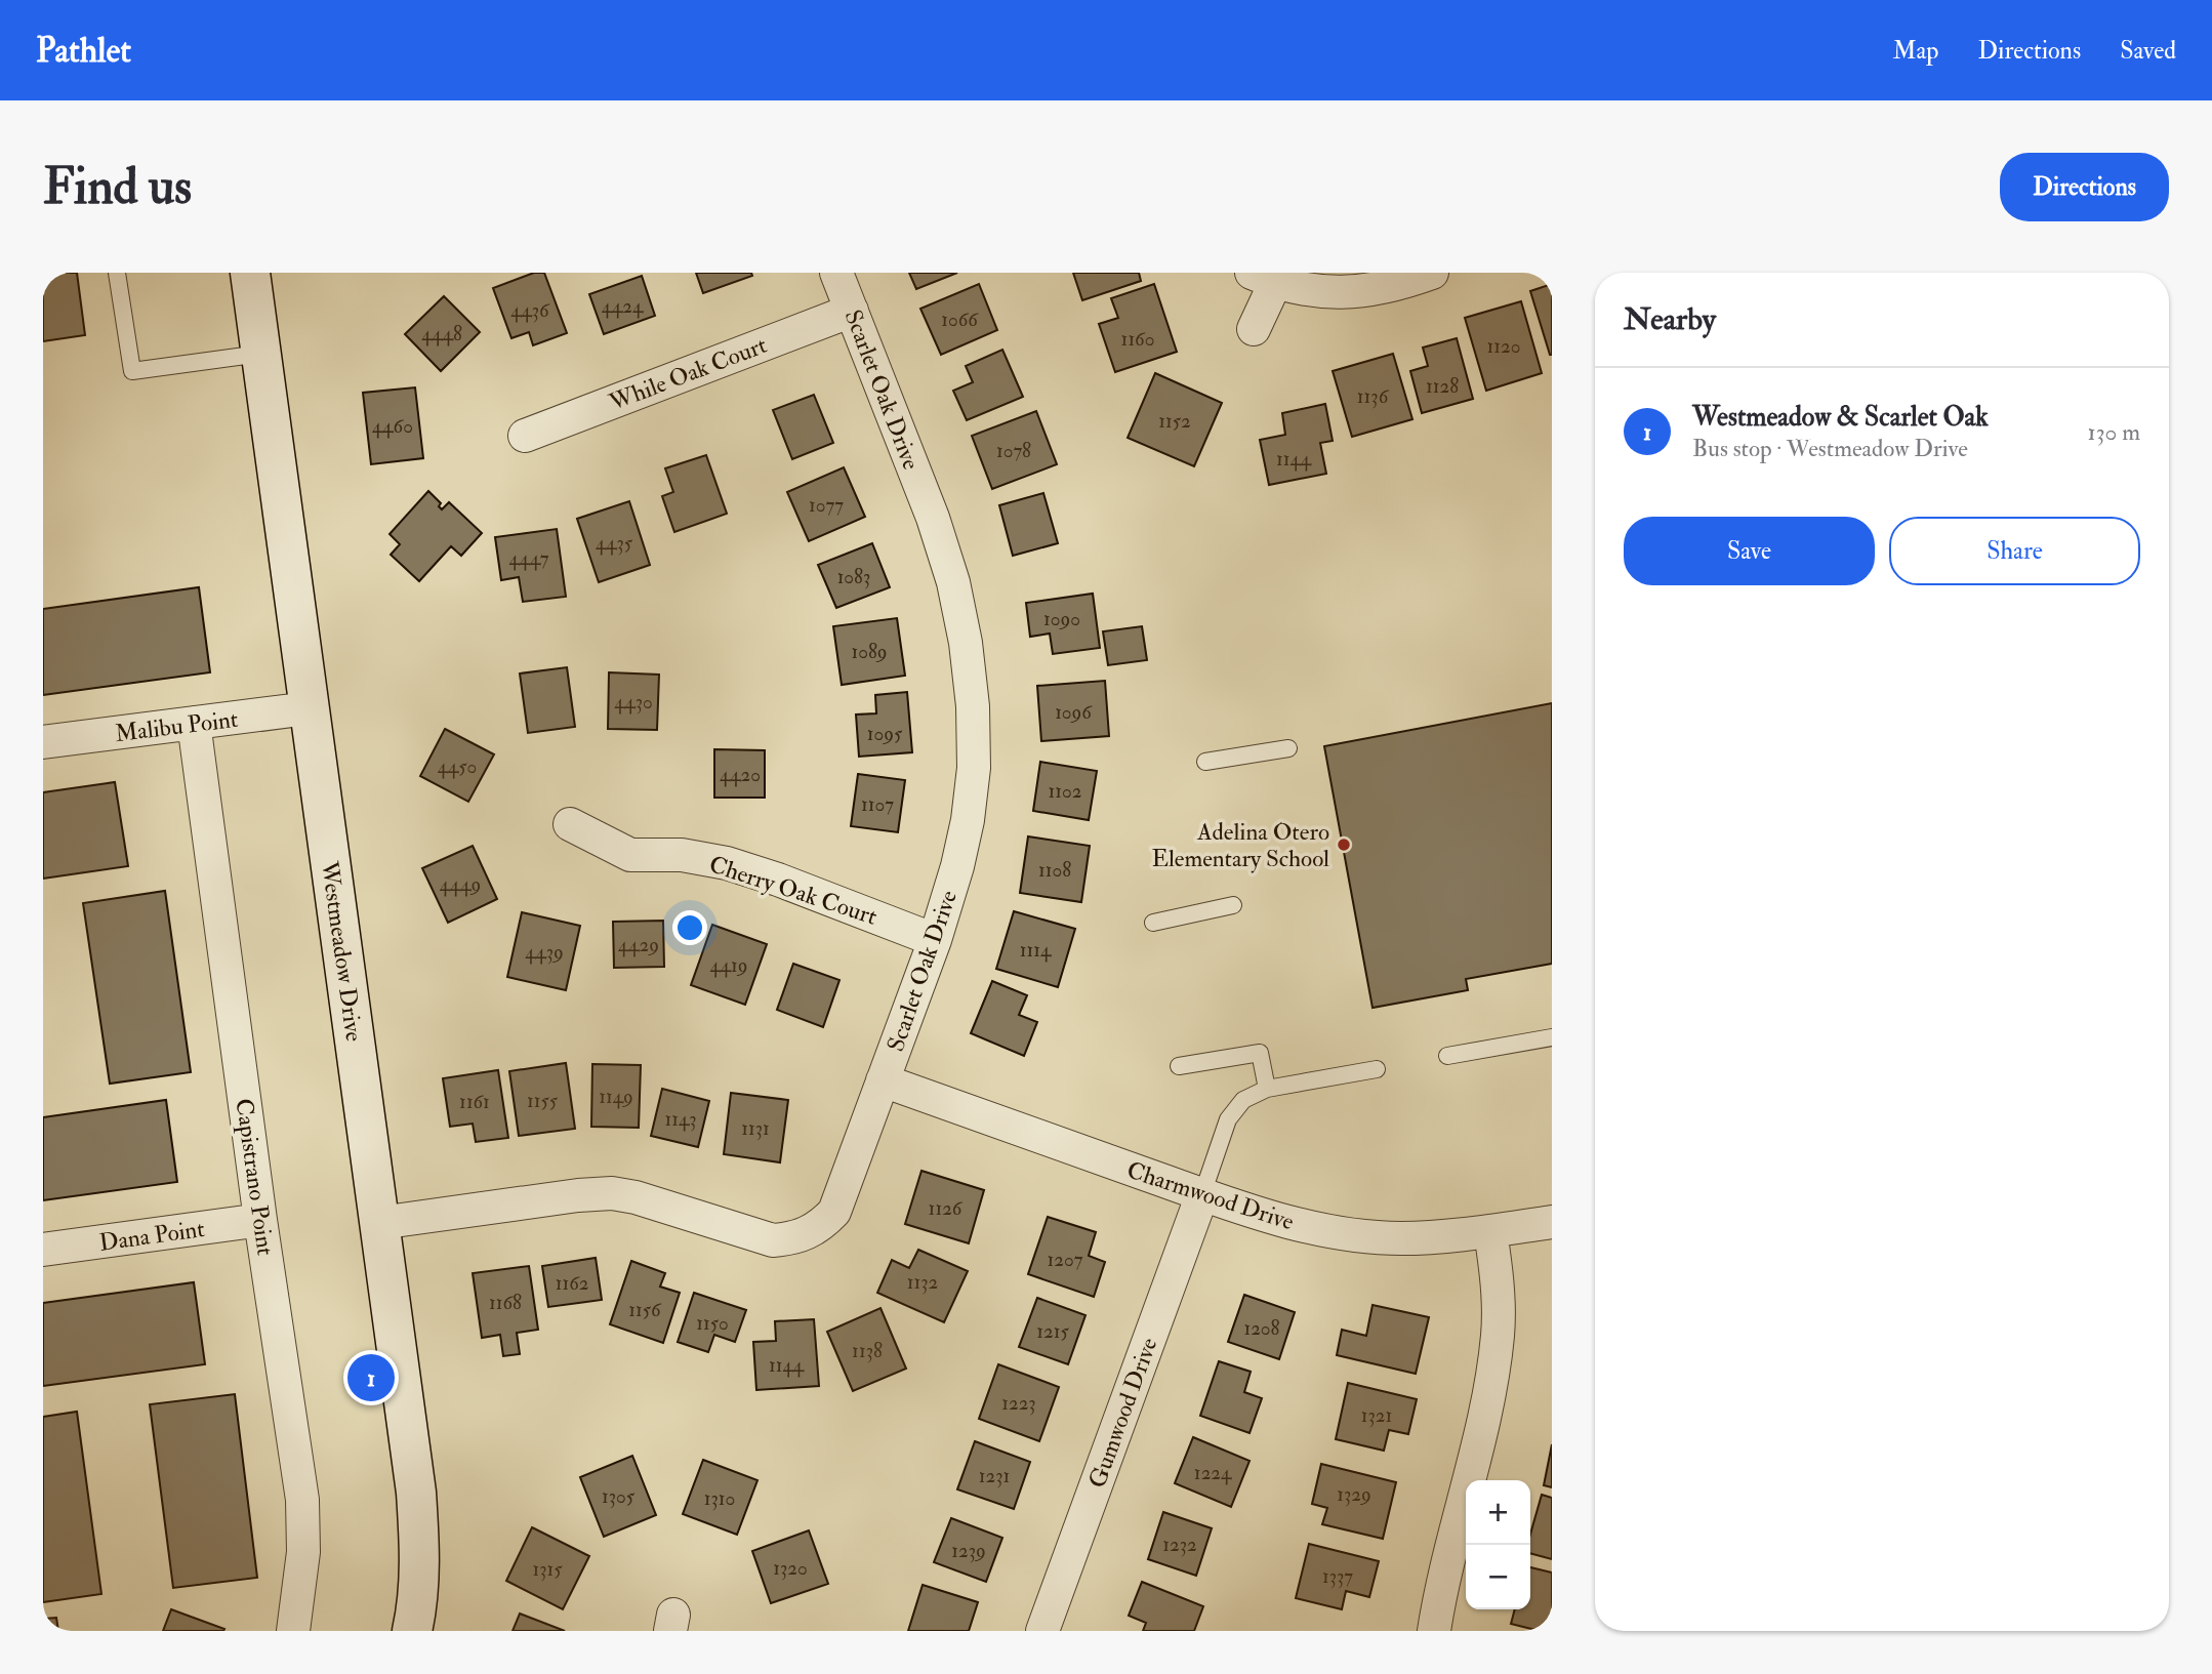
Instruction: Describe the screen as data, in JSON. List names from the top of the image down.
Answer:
{
  "streets": {
    "street": [
      "While Oak Court",
      "Scarlet Oak Drive",
      "Malibu Point",
      "Cherry Oak Court",
      "Westmeadow Drive",
      "Capistrano Point",
      "Charmwood Drive",
      "Dana Point",
      "Gumwood Drive"
    ]
  },
  "crossings": [
    ["While Oak Court", "Scarlet Oak Drive"],
    ["Scarlet Oak Drive", "Cherry Oak Court"],
    ["Scarlet Oak Drive", "Westmeadow Drive"],
    ["Scarlet Oak Drive", "Charmwood Drive"],
    ["Malibu Point", "Westmeadow Drive"],
    ["Malibu Point", "Capistrano Point"],
    ["Capistrano Point", "Dana Point"],
    ["Charmwood Drive", "Gumwood Drive"]
  ],
  "places": ["Adelina Otero Elementary School"],
  "house_numbers": [
    "4424",
    "4436",
    "1066",
    "4448",
    "1160",
    "1120",
    "1128",
    "1136",
    "1152",
    "4460",
    "1078",
    "1144",
    "1077",
    "4435",
    "4447",
    "1083",
    "1090",
    "1089",
    "4430",
    "1096",
    "1095",
    "4450",
    "4420",
    "1102",
    "1107",
    "1108",
    "4449",
    "4429",
    "1114",
    "4439",
    "4419",
    "1149",
    "1155",
    "1161",
    "1143",
    "1131",
    "1126",
    "1207",
    "1132",
    "1162",
    "1168",
    "1156",
    "1150",
    "1208",
    "1215",
    "1138",
    "1144",
    "1223",
    "1321",
    "1224",
    "1231",
    "1329",
    "1305",
    "1310",
    "1232",
    "1239",
    "1320",
    "1315",
    "1337"
  ],
  "page": {
    "header": "Pathlet",
    "nav": ["Map", "Directions", "Saved"],
    "buttons": [
      "Directions",
      ["Save", "Share"]
    ],
    "title": "Find us",
    "heading": "Nearby",
    "list": [
      {
        "mark": "1",
        "name": "Westmeadow & Scarlet Oak",
        "note": "Bus stop · Westmeadow Drive",
        "value": "130 m"
      }
    ],
    "pins": "1",
    "map_buttons": ["+", "−"]
  }
}
